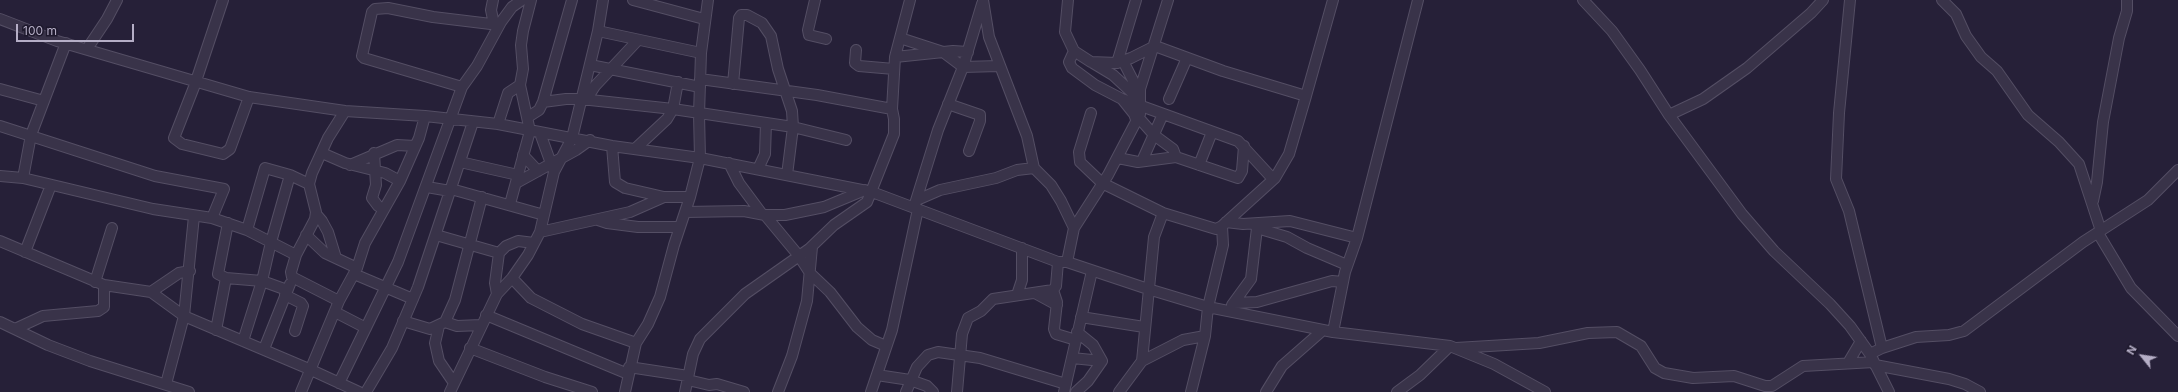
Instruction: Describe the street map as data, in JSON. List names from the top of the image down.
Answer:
{
  "scale_bar": "100 m",
  "north": "top left"
}
